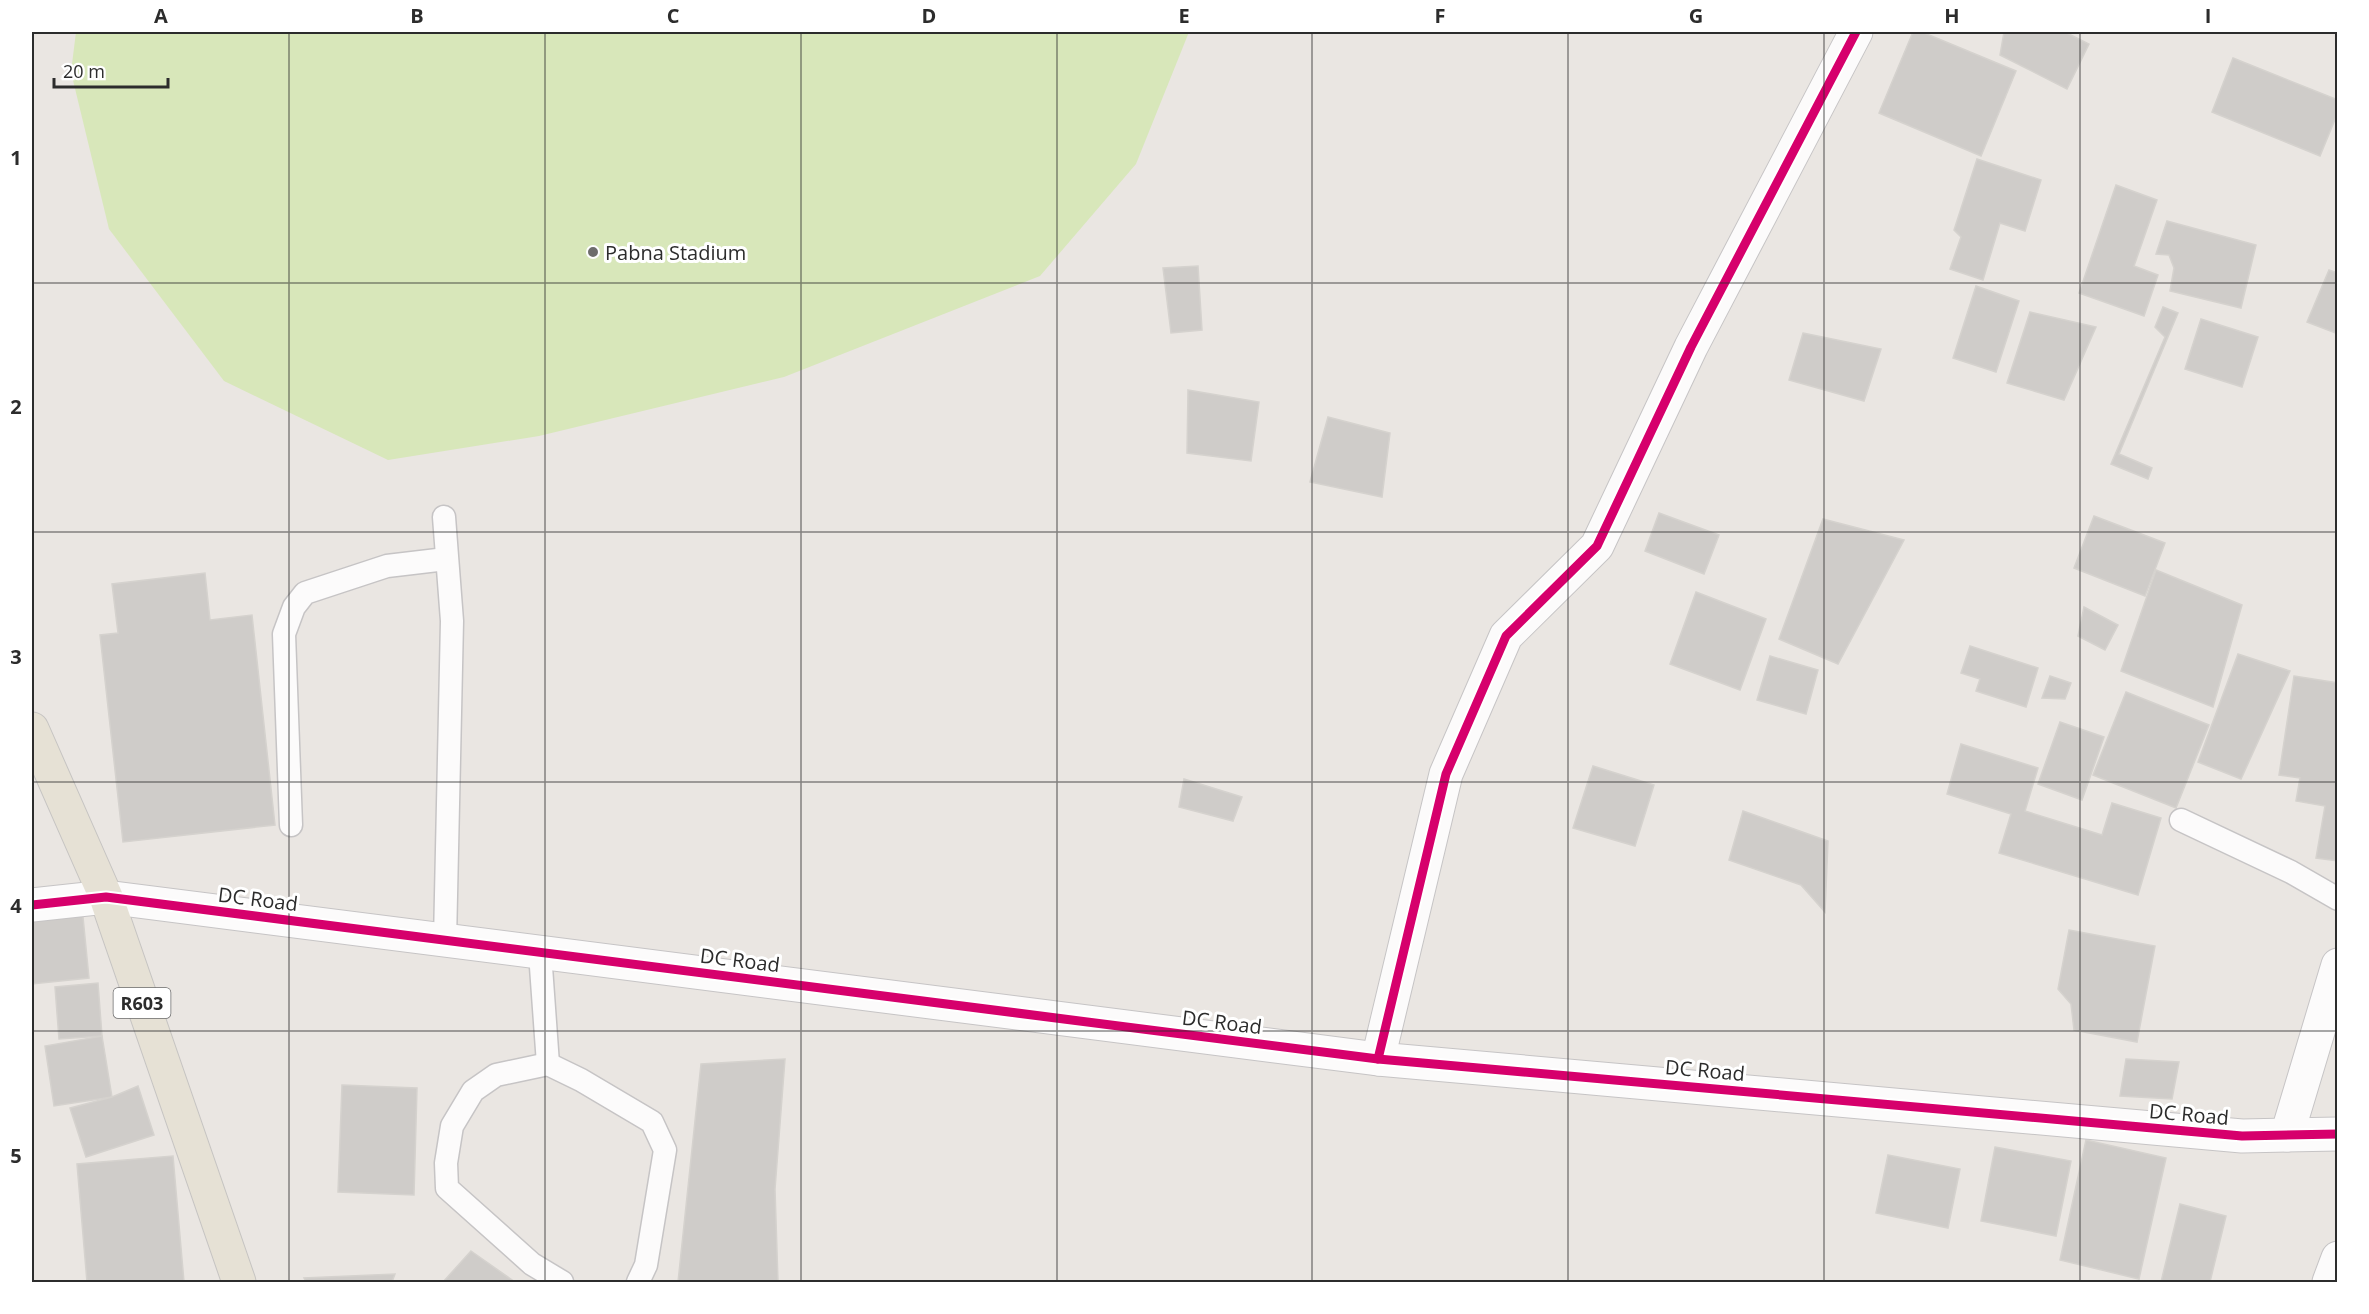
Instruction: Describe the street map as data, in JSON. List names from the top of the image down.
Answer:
{
  "streets": {
    "main road": ["R603"],
    "street": ["DC Road"]
  },
  "crossings": [
    ["DC Road", "R603"]
  ],
  "places": ["Pabna Stadium"],
  "scale_bar": "20 m",
  "grid": {
    "columns": [
      "A",
      "B",
      "C",
      "D",
      "E",
      "F",
      "G",
      "H",
      "I"
    ],
    "rows": [
      "1",
      "2",
      "3",
      "4",
      "5"
    ]
  }
}
